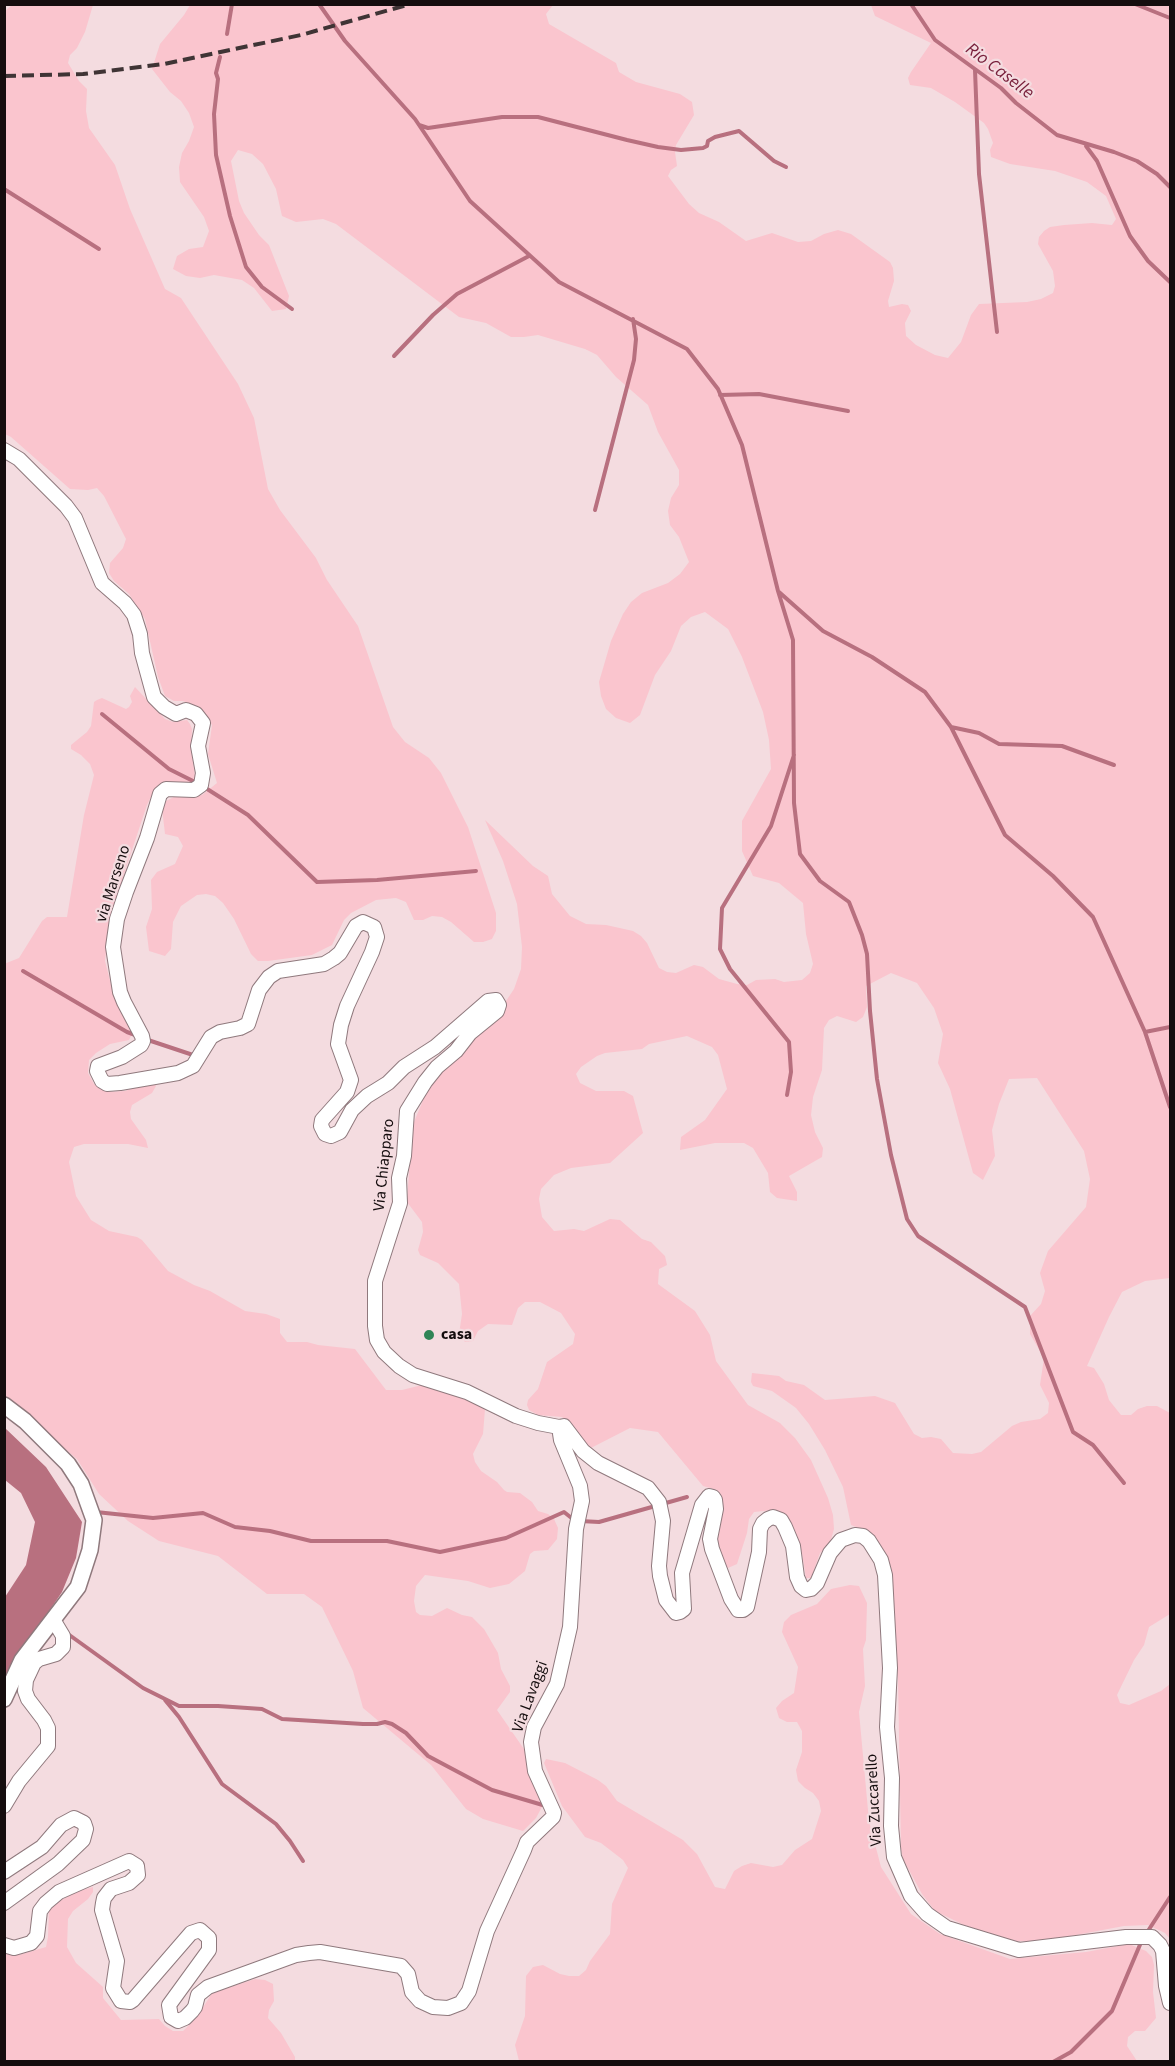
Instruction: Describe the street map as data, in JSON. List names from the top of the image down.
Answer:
{
  "streets": {
    "street": [
      "via Marseno",
      "Via Chiapparo",
      "Via Lavaggi",
      "Via Zuccarello"
    ]
  },
  "crossings": [
    ["via Marseno", "Via Chiapparo"],
    ["Via Chiapparo", "Via Lavaggi"],
    ["Via Chiapparo", "Via Zuccarello"],
    ["Via Lavaggi", "Via Zuccarello"]
  ],
  "water": ["Rio Caselle"],
  "places": ["casa"]
}
